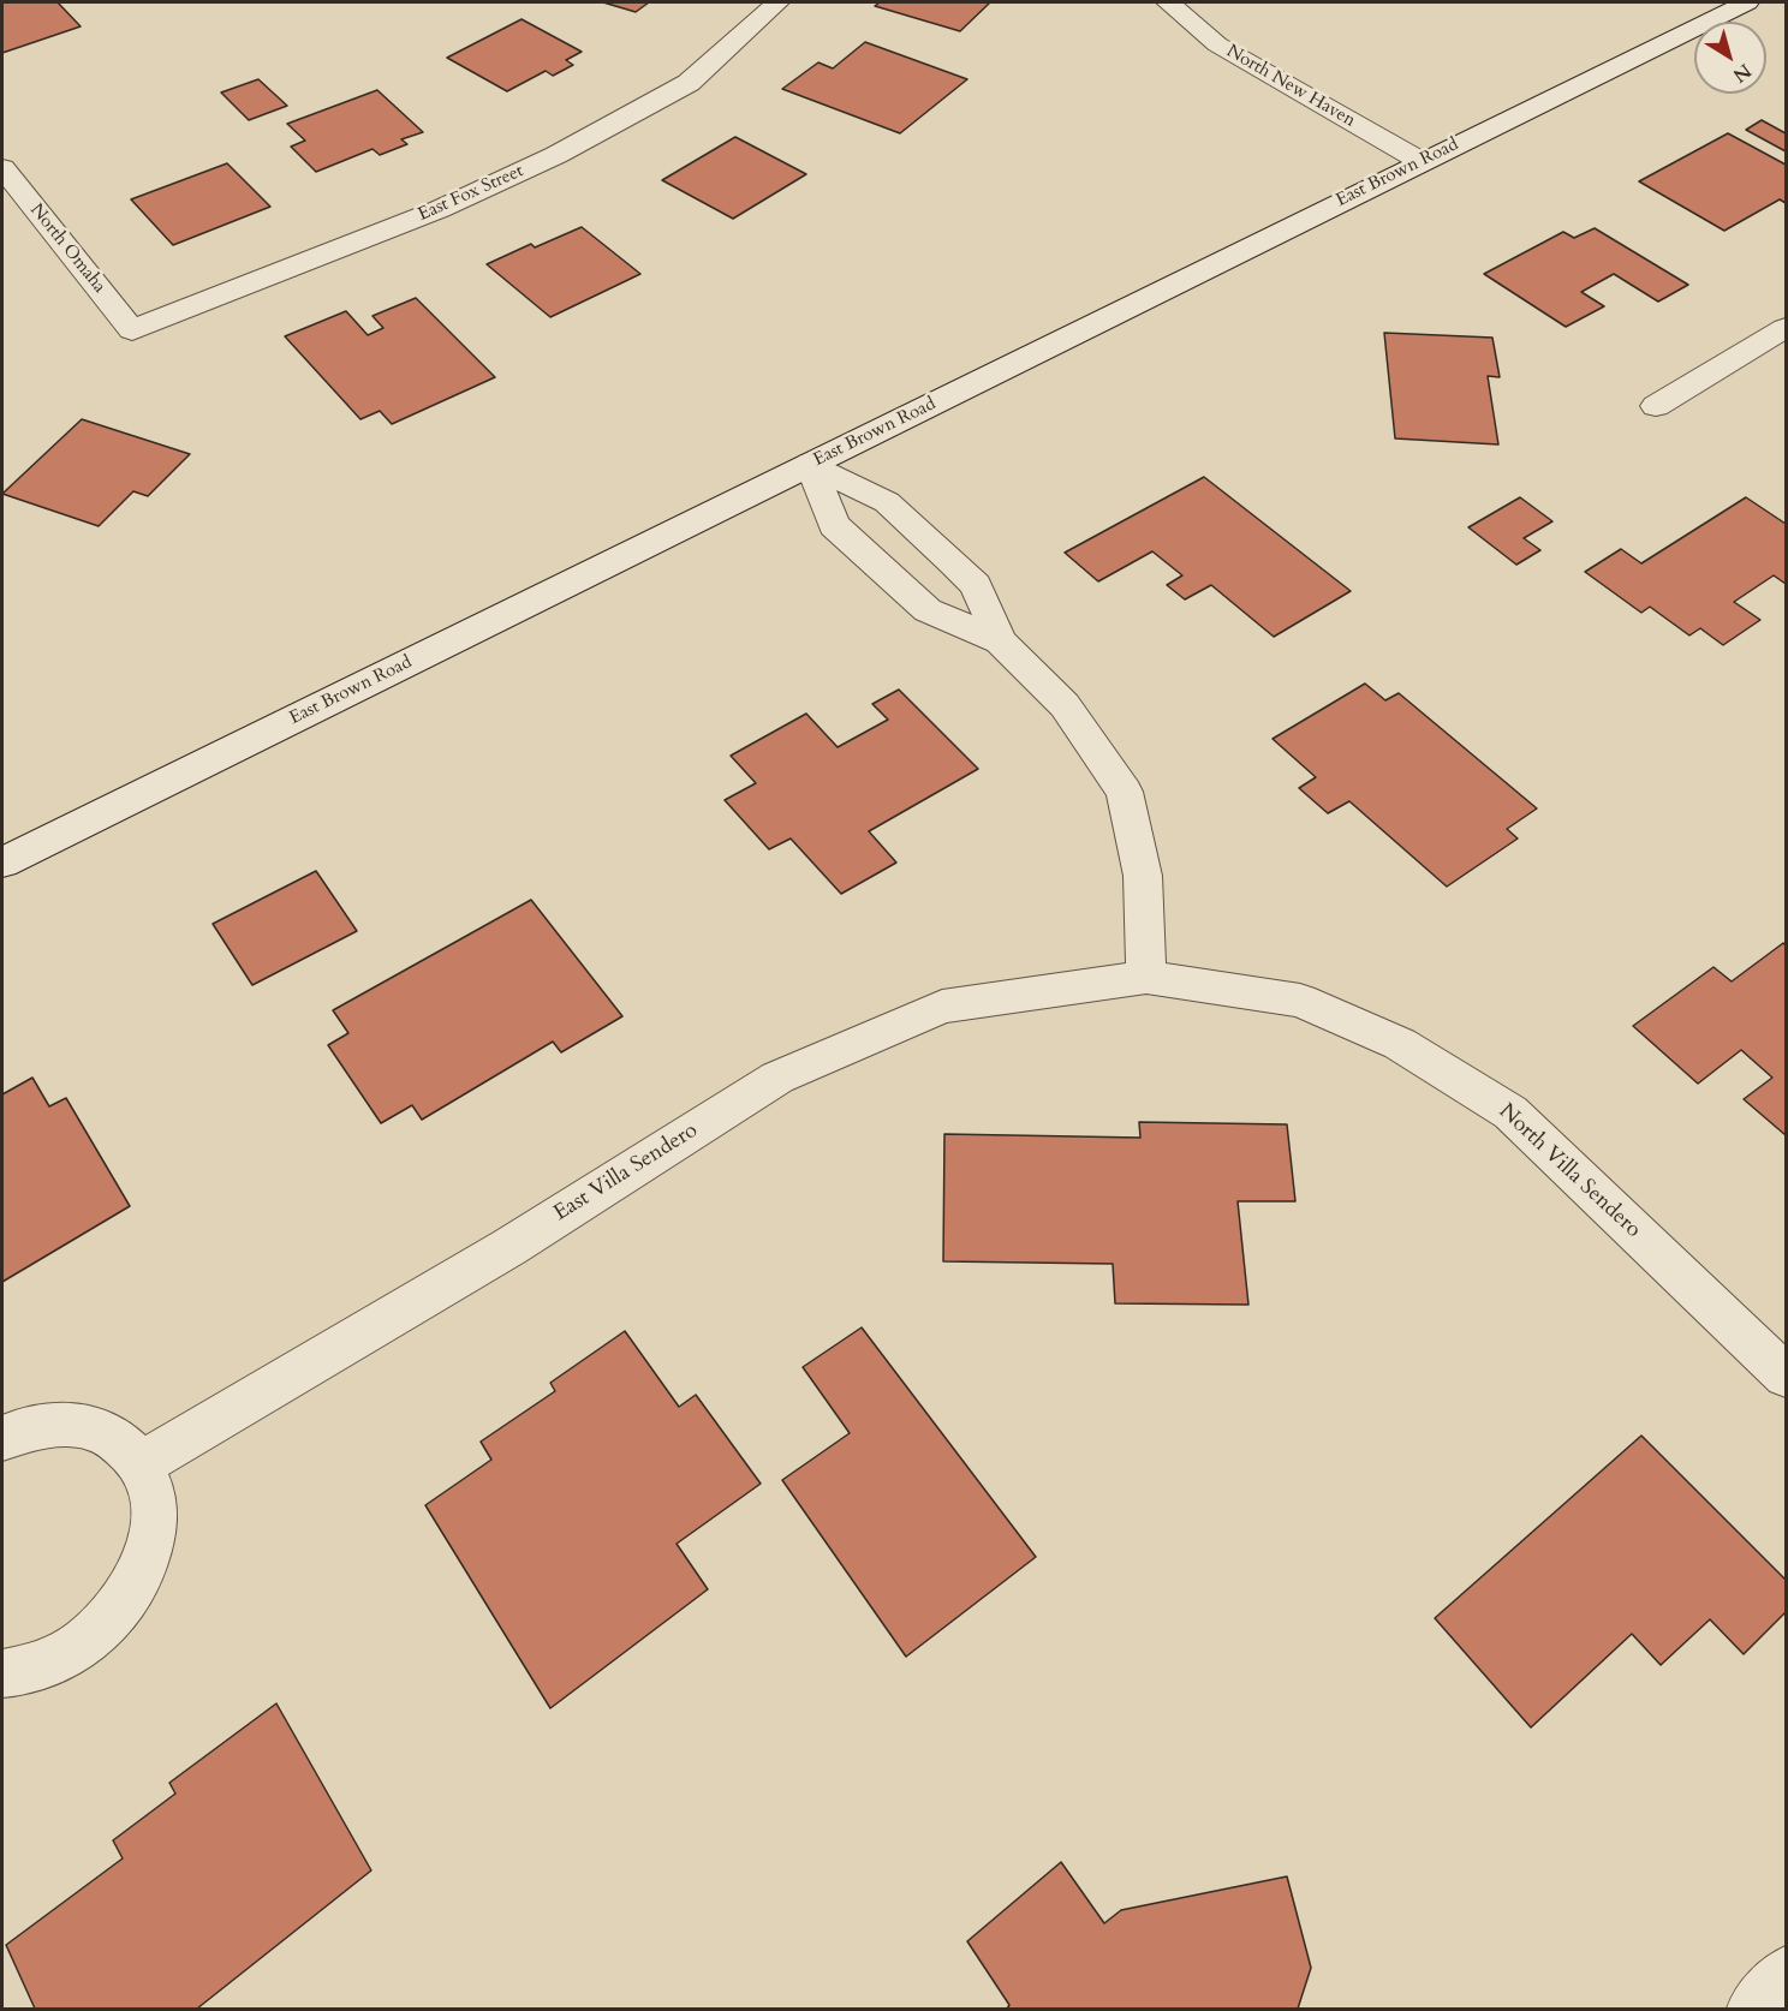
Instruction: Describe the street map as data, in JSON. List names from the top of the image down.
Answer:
{
  "streets": {
    "street": [
      "North New Haven",
      "East Brown Road",
      "East Fox Street",
      "North Omaha",
      "North Villa Sendero",
      "East Villa Sendero"
    ]
  },
  "crossings": [
    ["North New Haven", "East Brown Road"],
    ["East Fox Street", "North Omaha"],
    ["North Villa Sendero", "East Villa Sendero"]
  ],
  "north": "bottom right"
}
